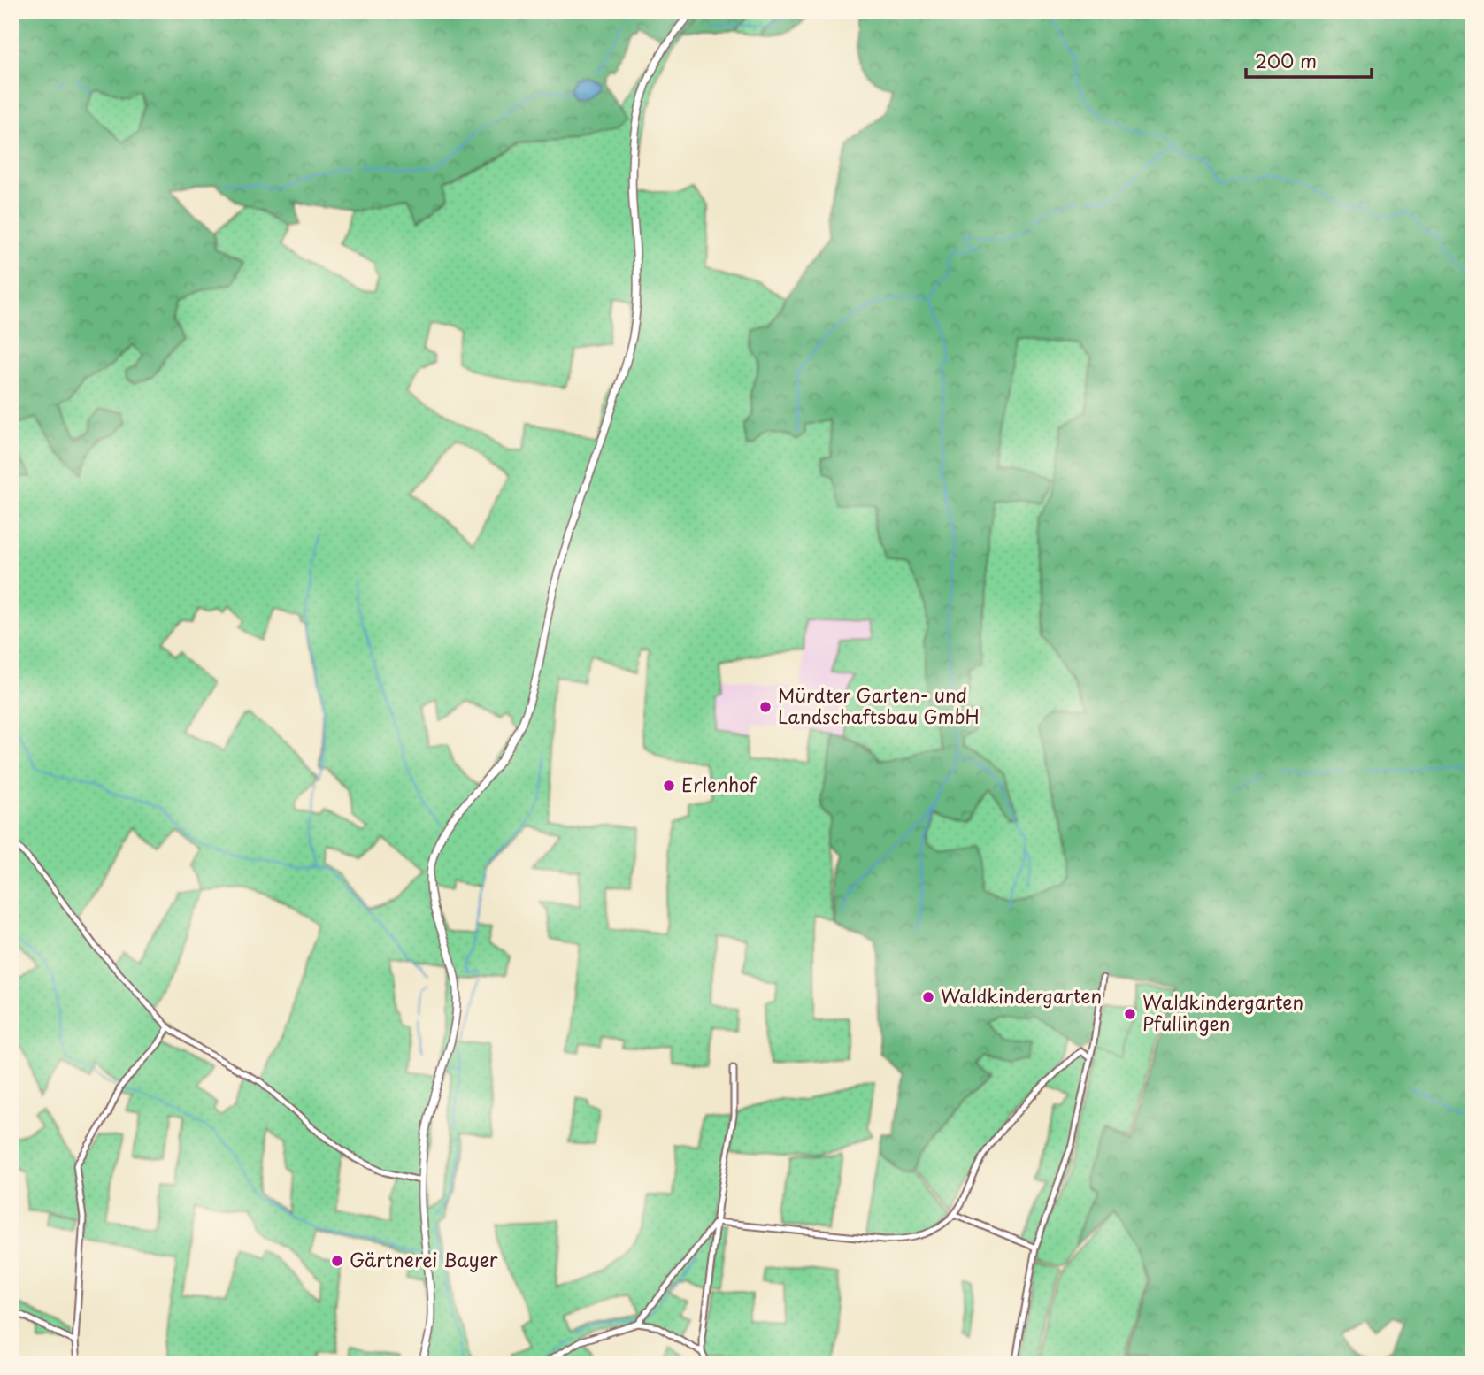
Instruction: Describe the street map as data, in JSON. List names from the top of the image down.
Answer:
{
  "places": [
    "Mürdter Garten- und Landschaftsbau GmbH",
    "Erlenhof",
    "Waldkindergarten",
    "Waldkindergarten Pfullingen",
    "Gärtnerei Bayer"
  ],
  "scale_bar": "200 m"
}
